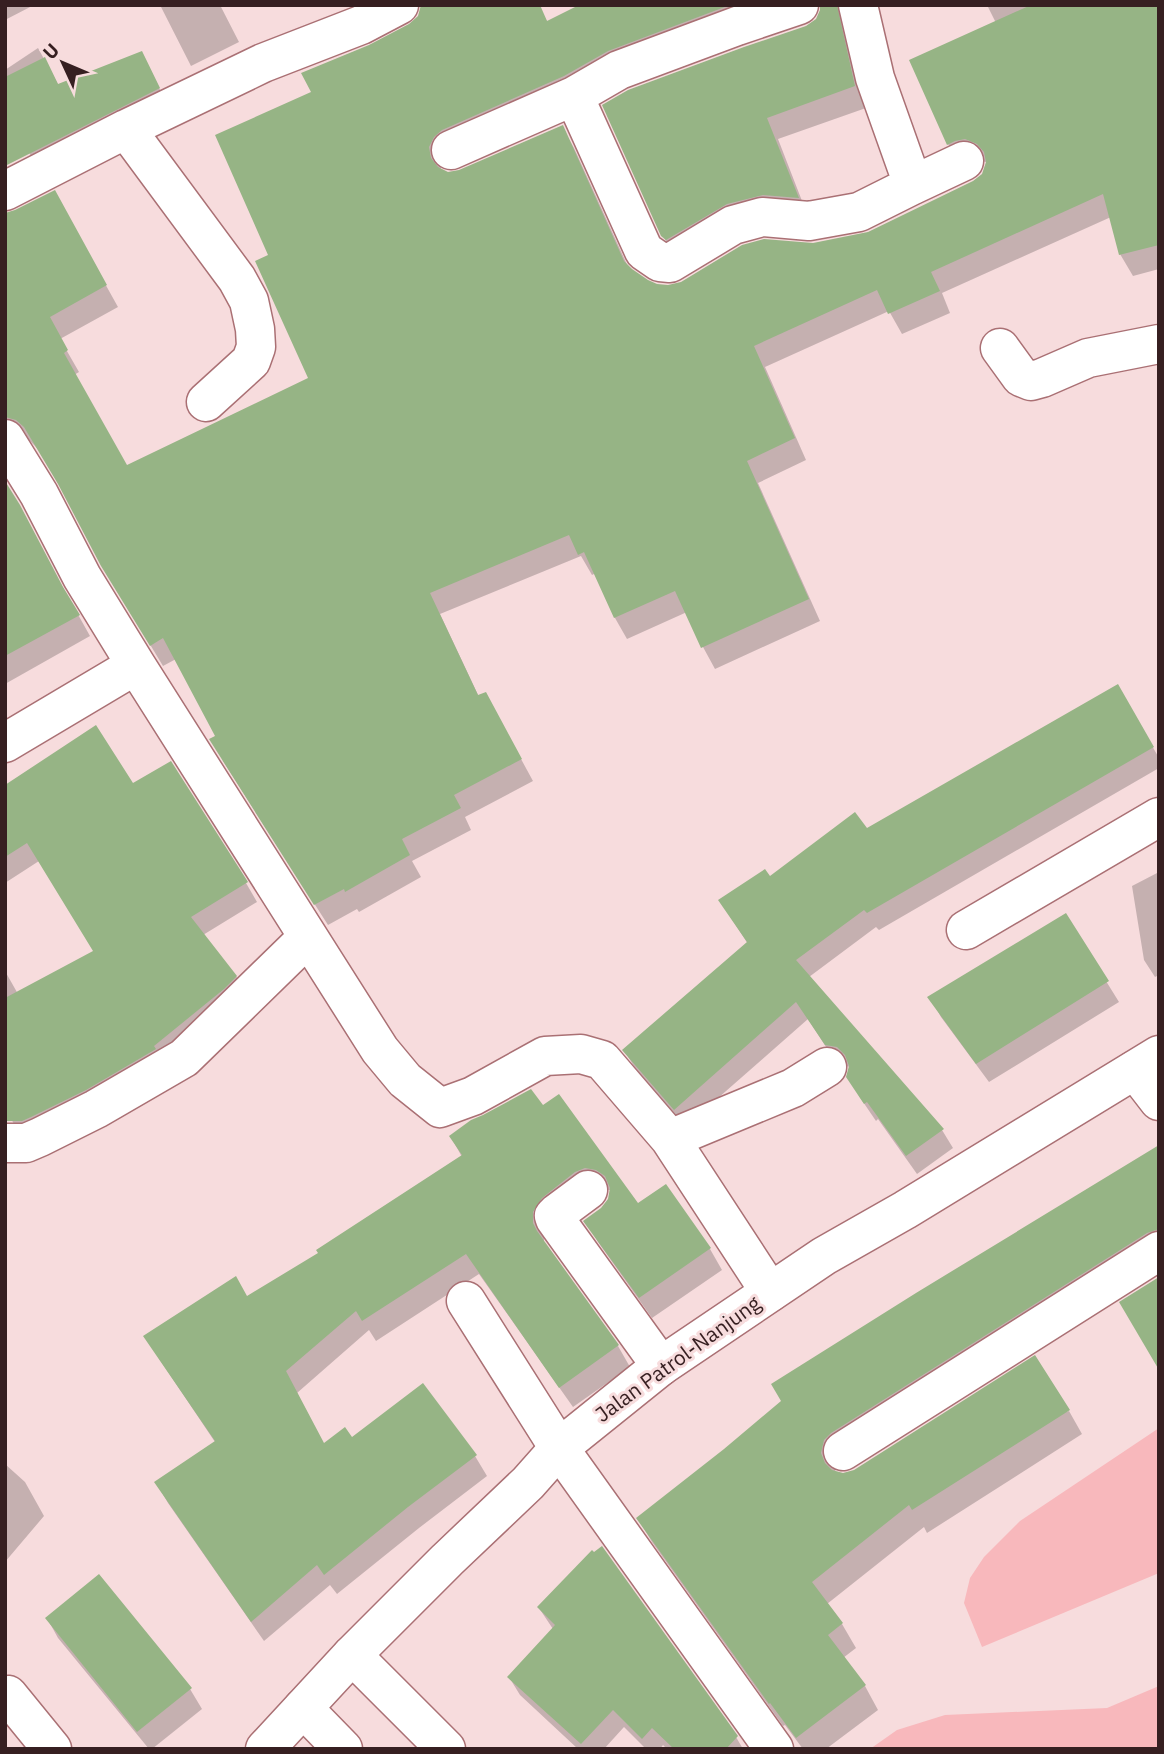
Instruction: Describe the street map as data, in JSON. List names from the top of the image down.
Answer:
{
  "streets": {
    "street": ["Jalan Patrol-Nanjung"]
  },
  "north": "top left"
}
